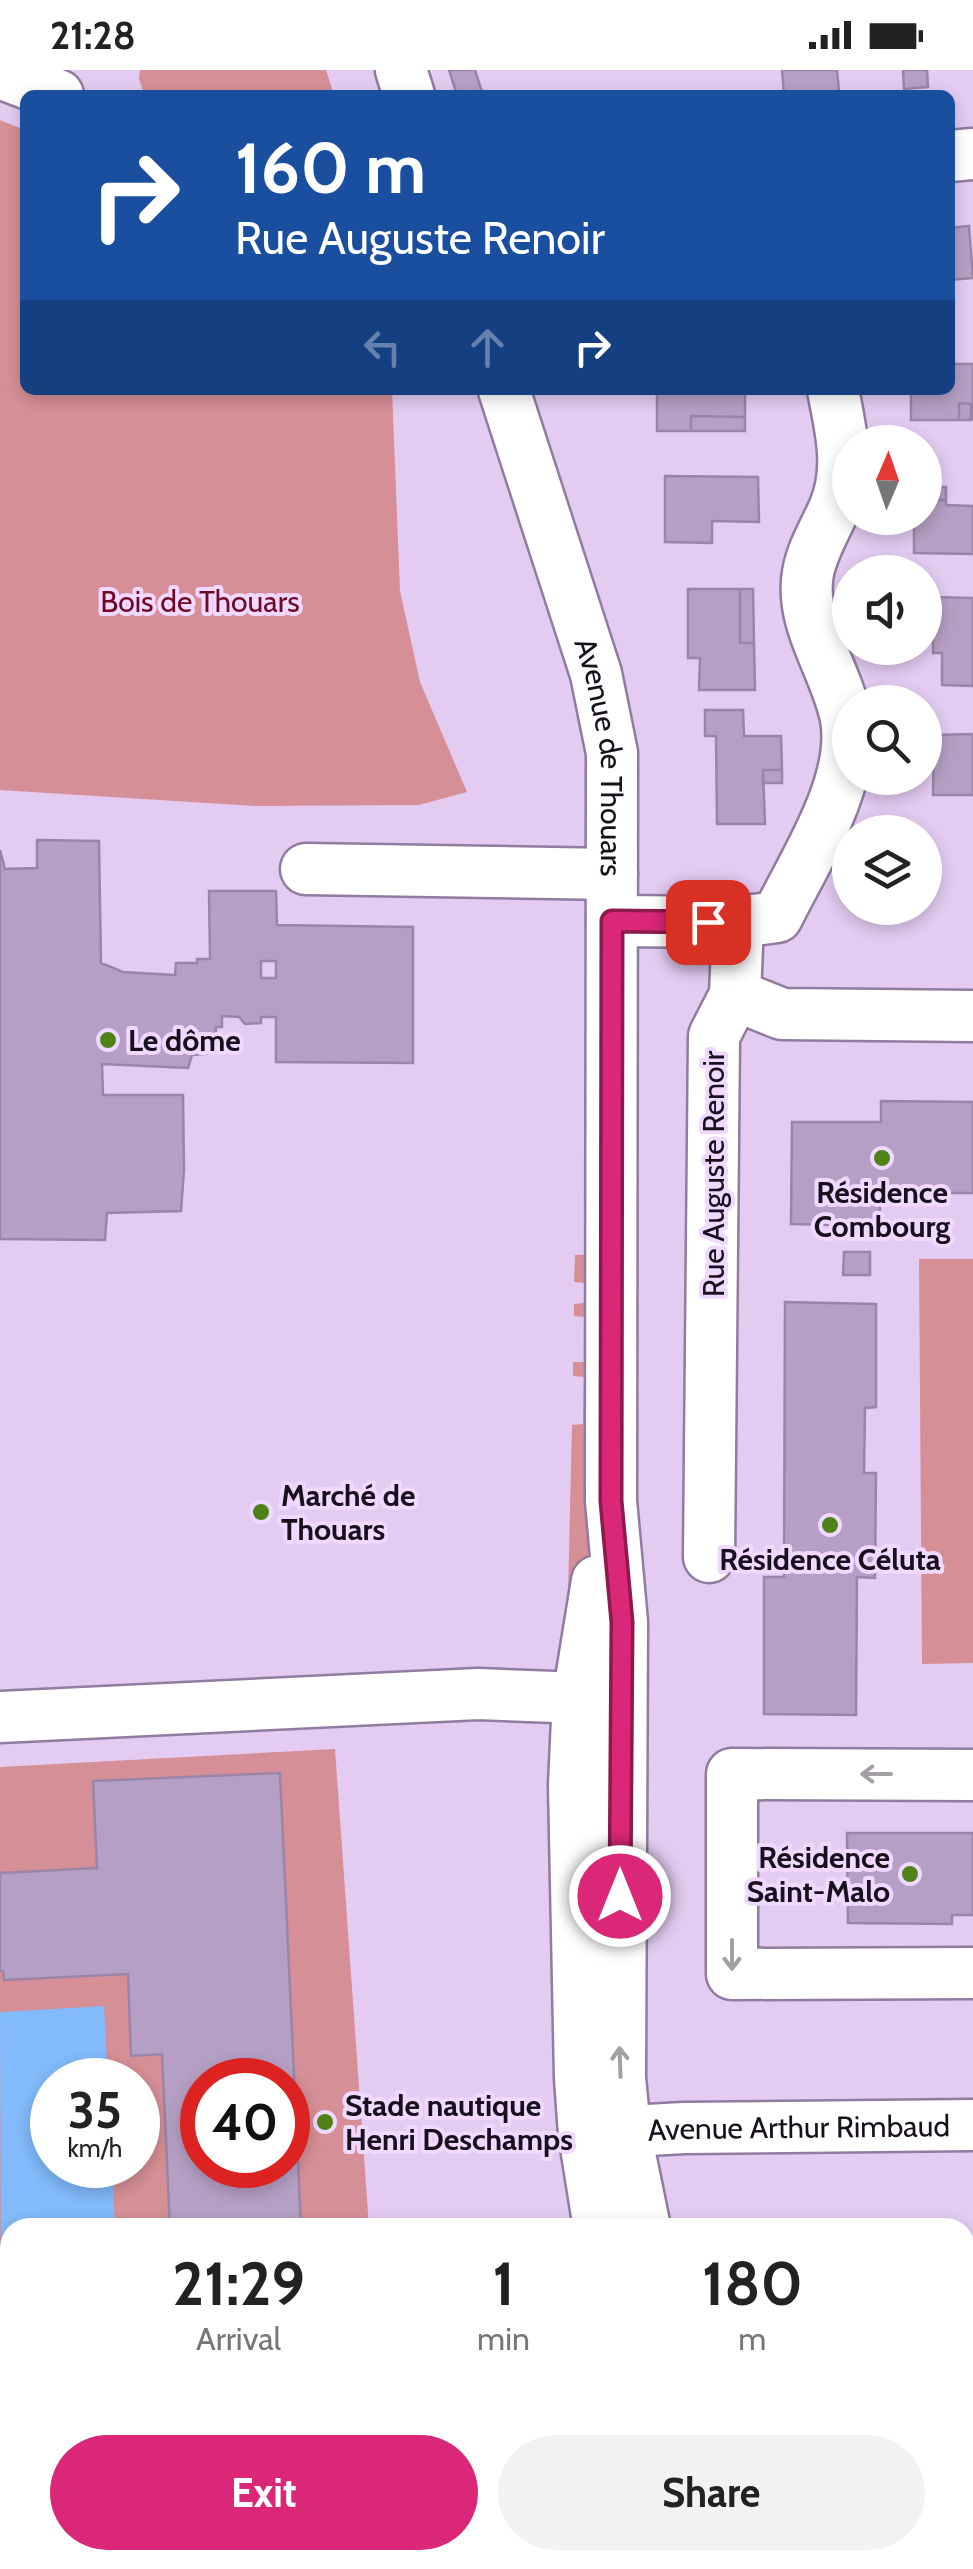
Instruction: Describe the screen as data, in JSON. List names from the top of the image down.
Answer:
{
  "streets": {
    "street": ["Avenue de Thouars", "Rue Auguste Renoir", "Avenue Arthur Rimbaud"]
  },
  "crossings": [
    ["Avenue de Thouars", "Avenue Arthur Rimbaud"]
  ],
  "parks": ["Bois de Thouars"],
  "places": [
    "Le dôme",
    "Résidence Combourg",
    "Marché de Thouars",
    "Résidence Céluta",
    "Résidence Saint-Malo",
    "Stade nautique Henri Deschamps"
  ],
  "north": "top",
  "page": {
    "status": "21:28",
    "turn": ["160 m", "Rue Auguste Renoir"],
    "speed": "35 km/h",
    "limit": "40",
    "eta": [
      "21:29",
      "Arrival",
      "1",
      "min",
      "180",
      "m"
    ],
    "buttons": ["Exit", "Share"]
  }
}
